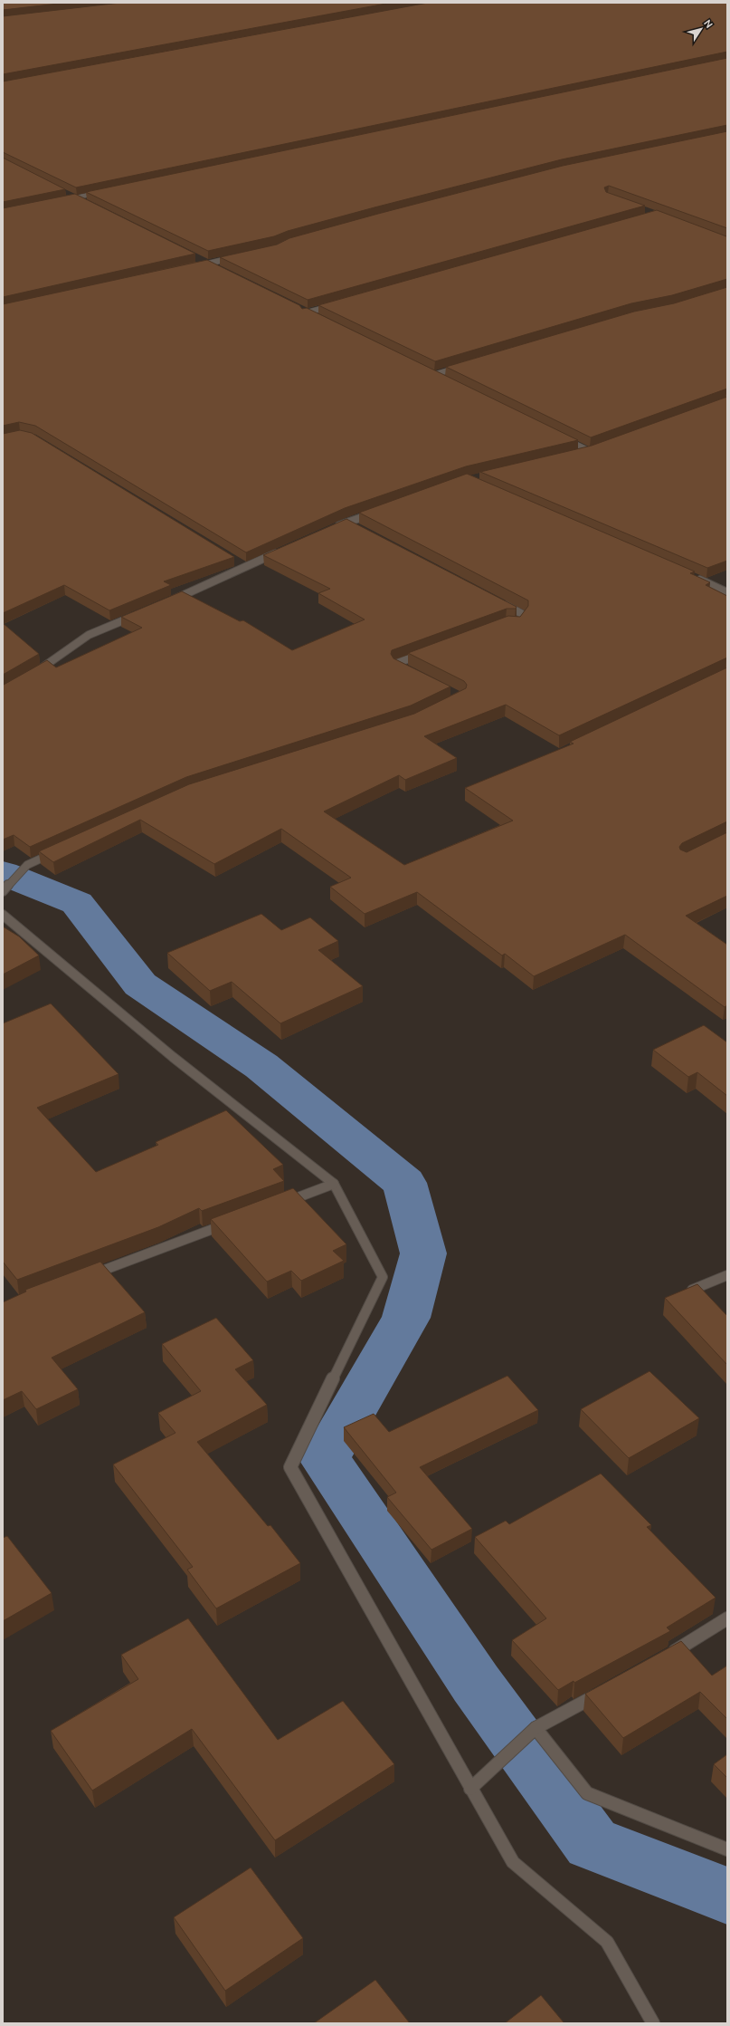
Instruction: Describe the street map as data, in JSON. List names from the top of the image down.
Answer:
{
  "north": "top right"
}
